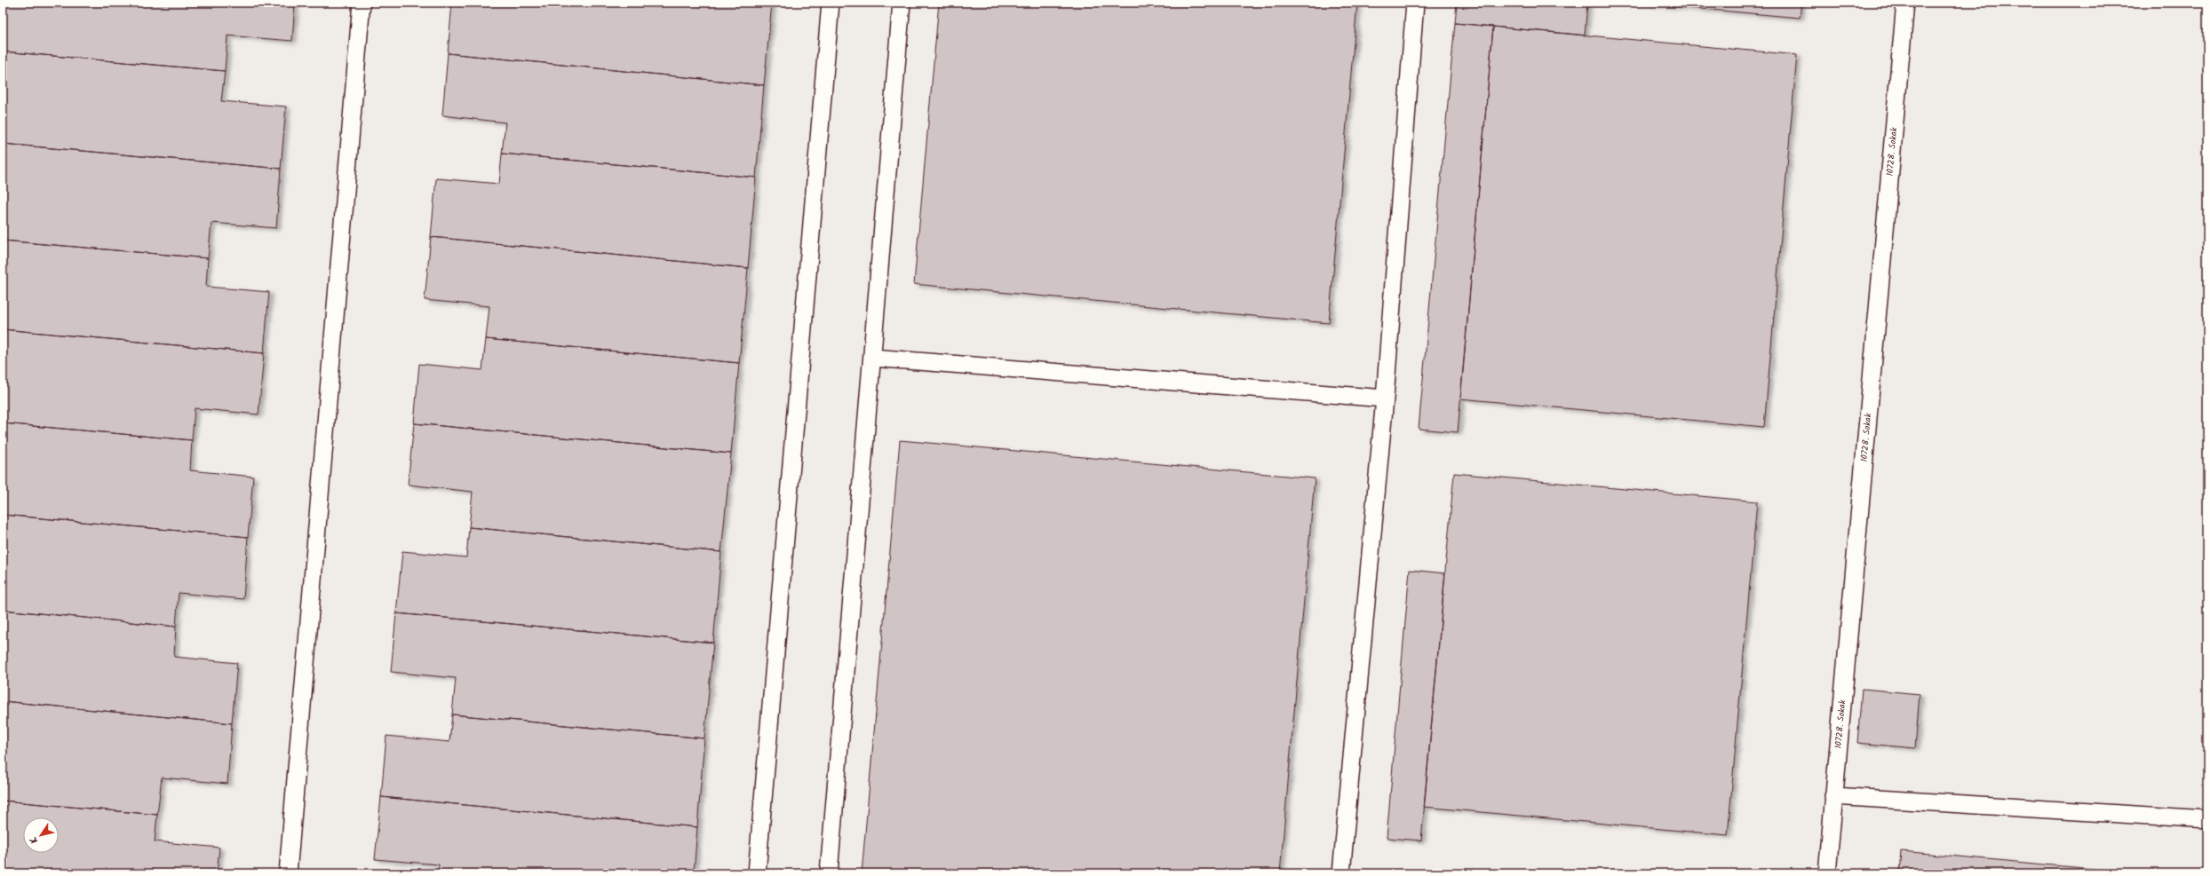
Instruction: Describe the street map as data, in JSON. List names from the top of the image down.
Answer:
{
  "streets": {
    "lane": ["10728. Sokak"]
  },
  "north": "bottom left"
}
